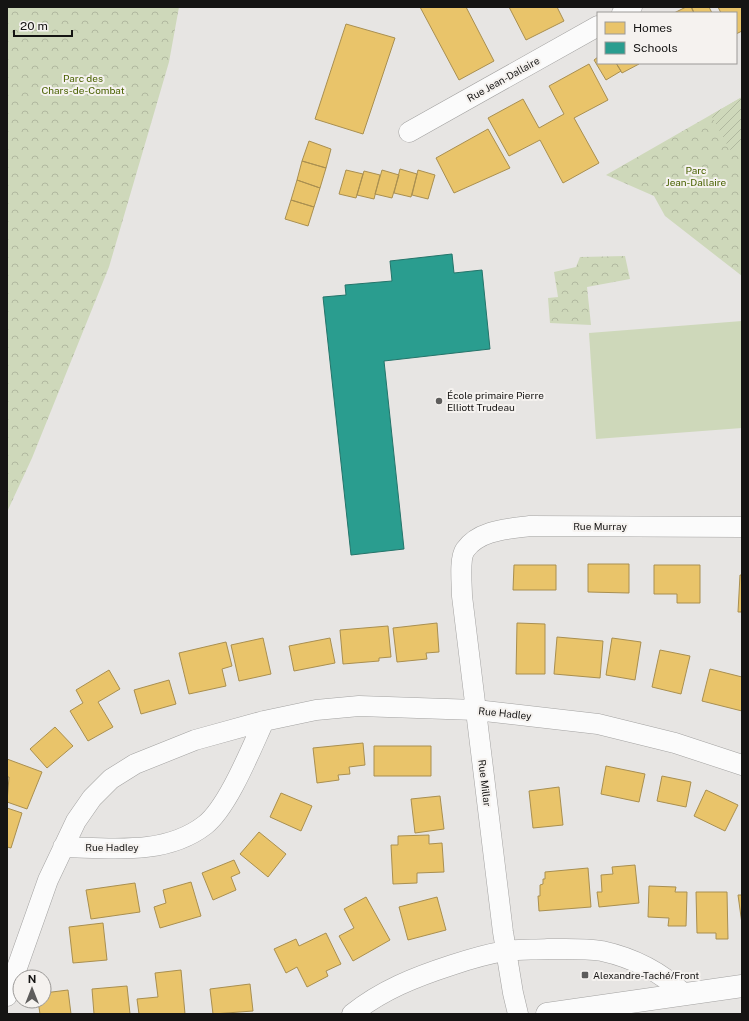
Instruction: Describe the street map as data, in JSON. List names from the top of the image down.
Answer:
{
  "streets": {
    "street": [
      "Rue Jean-Dallaire",
      "Rue Murray",
      "Rue Hadley",
      "Rue Millar"
    ]
  },
  "crossings": [
    ["Rue Murray", "Rue Millar"],
    ["Rue Hadley", "Rue Millar"]
  ],
  "parks": ["Parc des Chars-de-Combat", "Parc Jean-Dallaire"],
  "places": {
    "other": ["École primaire Pierre Elliott Trudeau"],
    "transit": ["Alexandre-Taché/Front"]
  },
  "legend": ["Homes", "Schools"],
  "scale_bar": "20 m",
  "north": "top"
}
